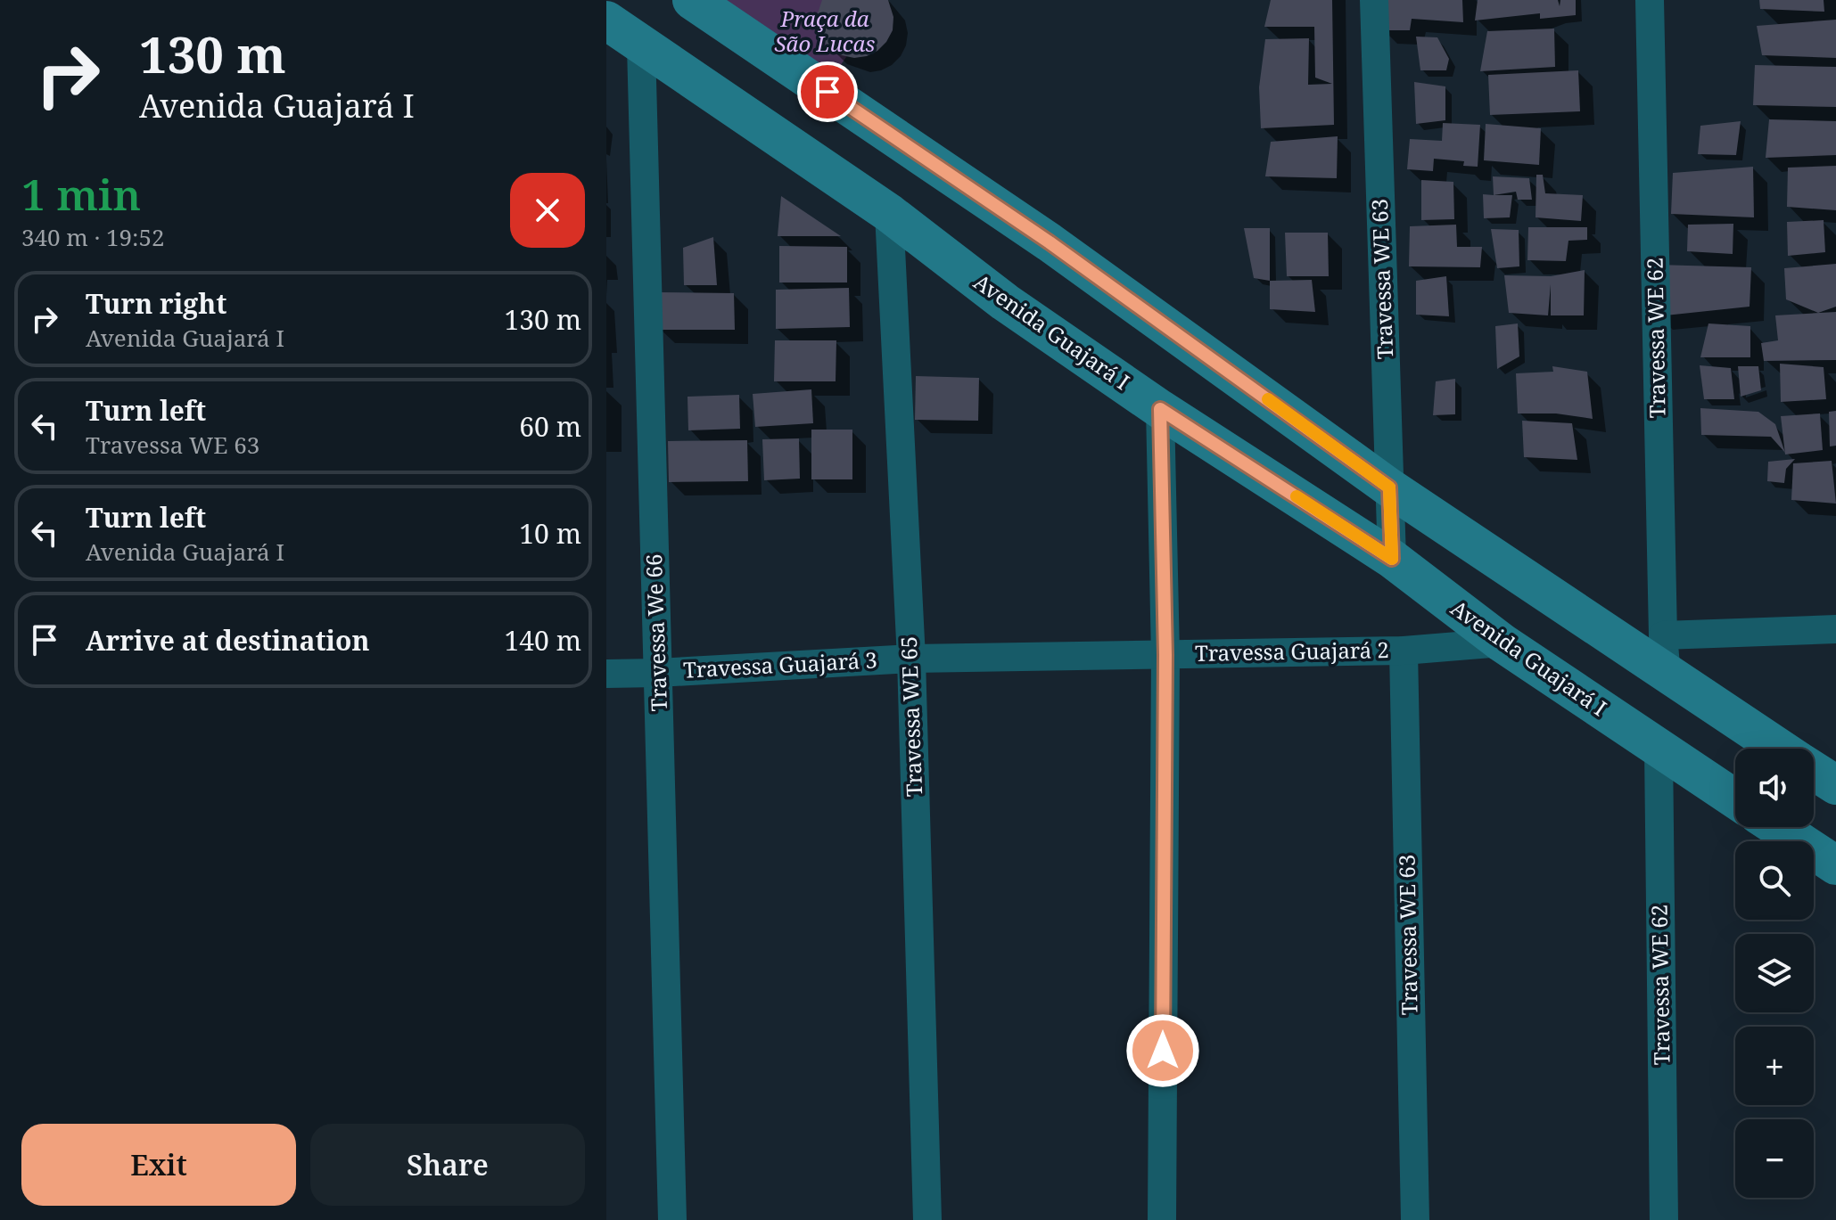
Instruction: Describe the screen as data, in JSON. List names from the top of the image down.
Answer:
{
  "streets": {
    "main road": ["Avenida Guajará I"],
    "street": [
      "Travessa WE 63",
      "Travessa WE 62",
      "Travessa We 66",
      "Travessa Guajará 2",
      "Travessa Guajará 3",
      "Travessa WE 65"
    ]
  },
  "crossings": [
    ["Travessa WE 63", "Avenida Guajará I"],
    ["Travessa WE 63", "Travessa Guajará 2"],
    ["Avenida Guajará I", "Travessa WE 62"],
    ["Avenida Guajará I", "Travessa We 66"],
    ["Avenida Guajará I", "Travessa Guajará 2"],
    ["Avenida Guajará I", "Travessa WE 65"],
    ["Travessa We 66", "Travessa Guajará 3"],
    ["Travessa Guajará 2", "Travessa Guajará 3"],
    ["Travessa Guajará 2", "Travessa WE 65"],
    ["Travessa Guajará 3", "Travessa WE 65"]
  ],
  "parks": ["Praça da São Lucas"],
  "page": {
    "turn": ["130 m", "Avenida Guajará I"],
    "heading": ["1 min", "340 m · 19:52"],
    "list": [
      {
        "name": "Turn right",
        "note": "Avenida Guajará I",
        "value": "130 m"
      },
      {
        "name": "Turn left",
        "note": "Travessa WE 63",
        "value": "60 m"
      },
      {
        "name": "Turn left",
        "note": "Avenida Guajará I",
        "value": "10 m"
      },
      {
        "name": "Arrive at destination",
        "value": "140 m"
      }
    ],
    "map_buttons": ["+", "−"],
    "buttons": ["Exit", "Share"]
  }
}
